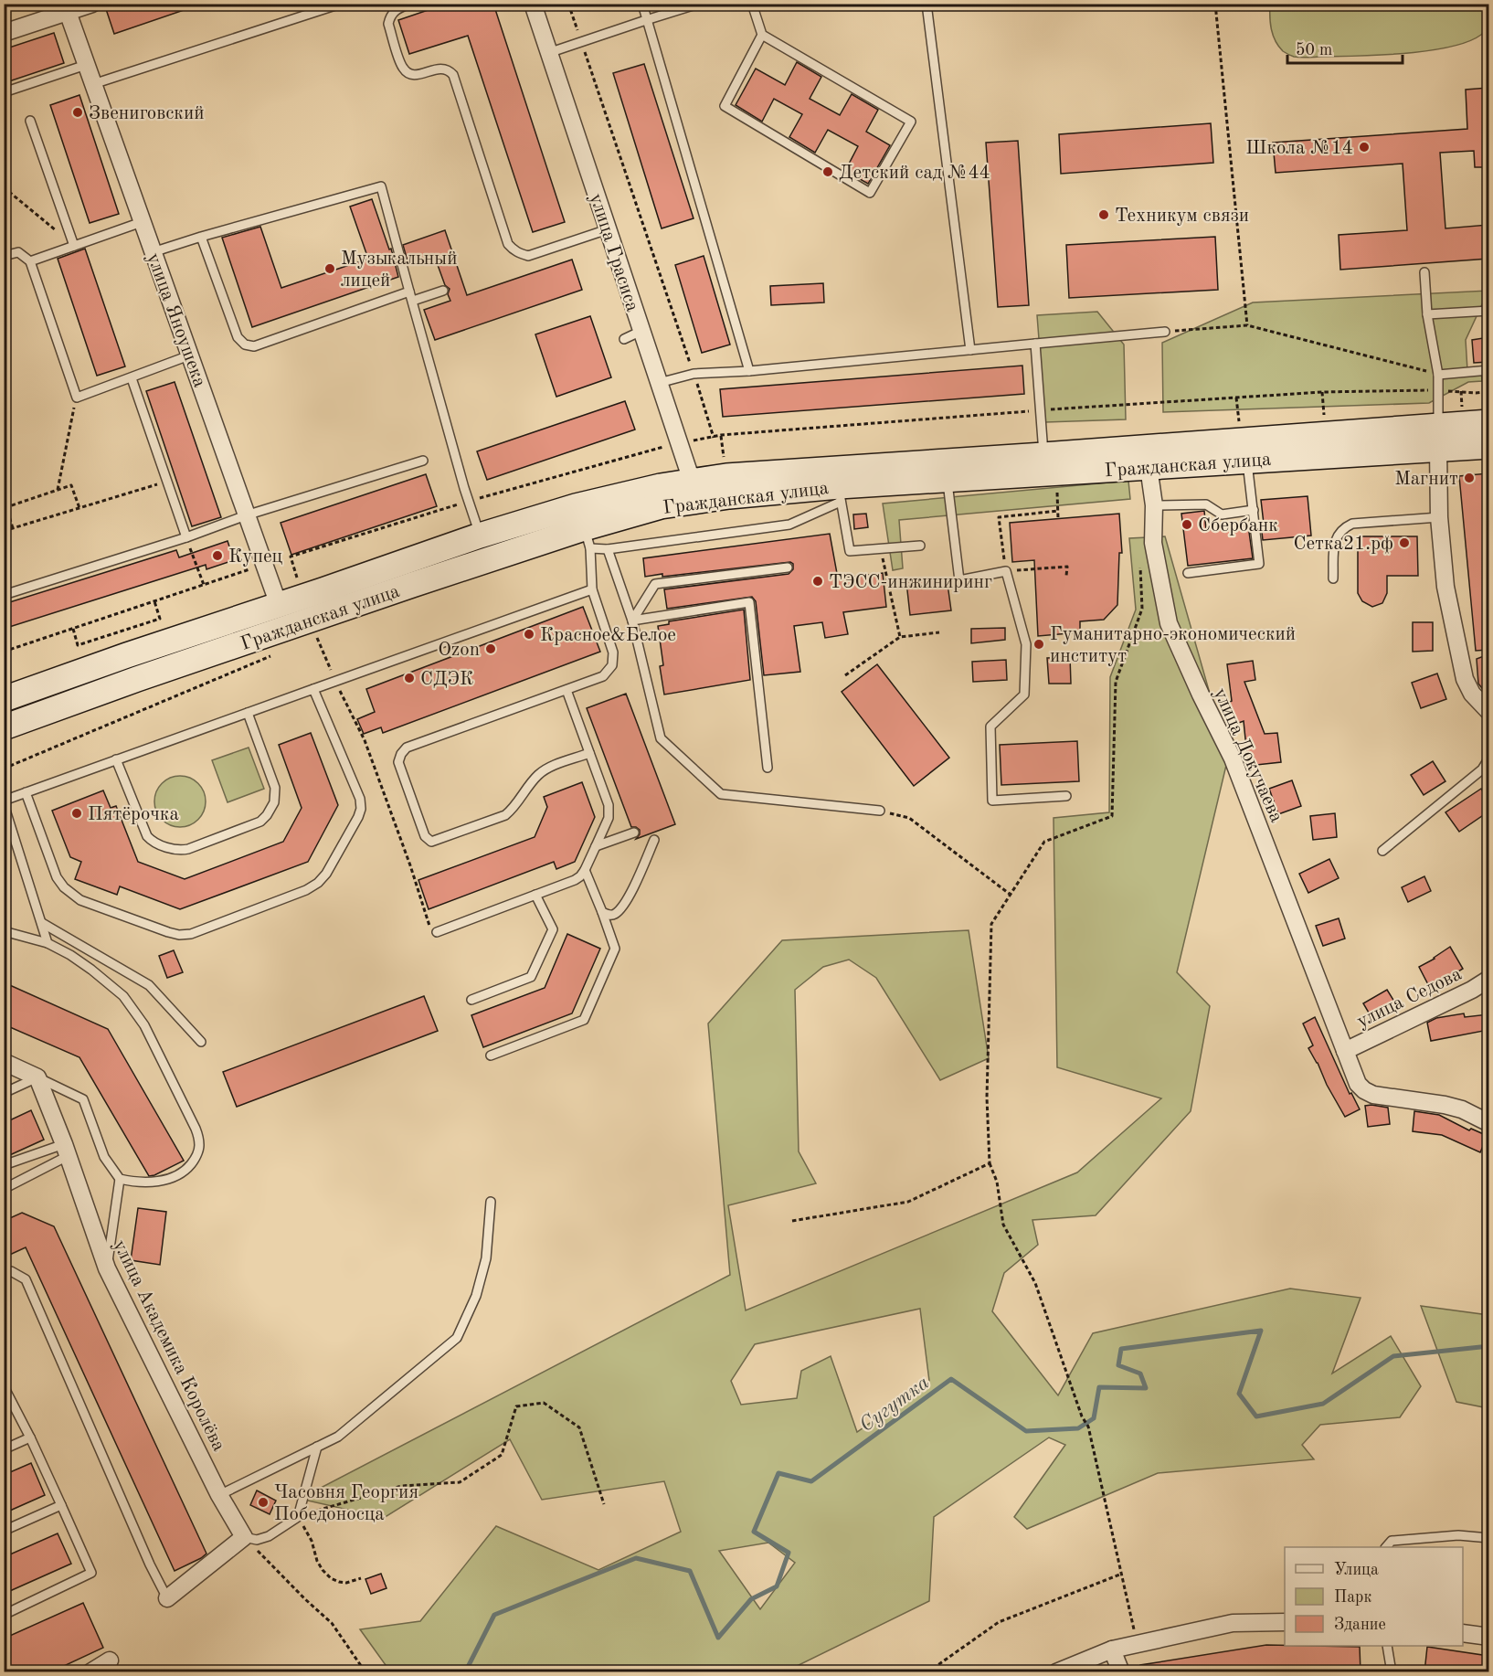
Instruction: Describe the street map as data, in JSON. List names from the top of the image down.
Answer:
{
  "streets": {
    "main road": ["Гражданская улица"],
    "street": [
      "улица Грасиса",
      "улица Яноушека",
      "улица Докучаева",
      "улица Седова",
      "улица Академика Королёва"
    ]
  },
  "crossings": [
    ["улица Грасиса", "Гражданская улица"],
    ["улица Яноушека", "Гражданская улица"],
    ["Гражданская улица", "улица Докучаева"],
    ["улица Докучаева", "улица Седова"]
  ],
  "water": ["Сугутка"],
  "places": [
    "Звениговский",
    "Школа №14",
    "Детский сад №44",
    "Техникум связи",
    "Музыкальный лицей",
    "Магнит",
    "Сбербанк",
    "Сетка21.рф",
    "Купец",
    "ТЭСС-инжиниринг",
    "Красное&Белое",
    "Гуманитарно-экономический институт",
    "Ozon",
    "СДЭК",
    "Пятёрочка",
    "Часовня Георгия Победоносца"
  ],
  "legend": ["Улица", "Парк", "Здание"],
  "scale_bar": "50 m"
}
